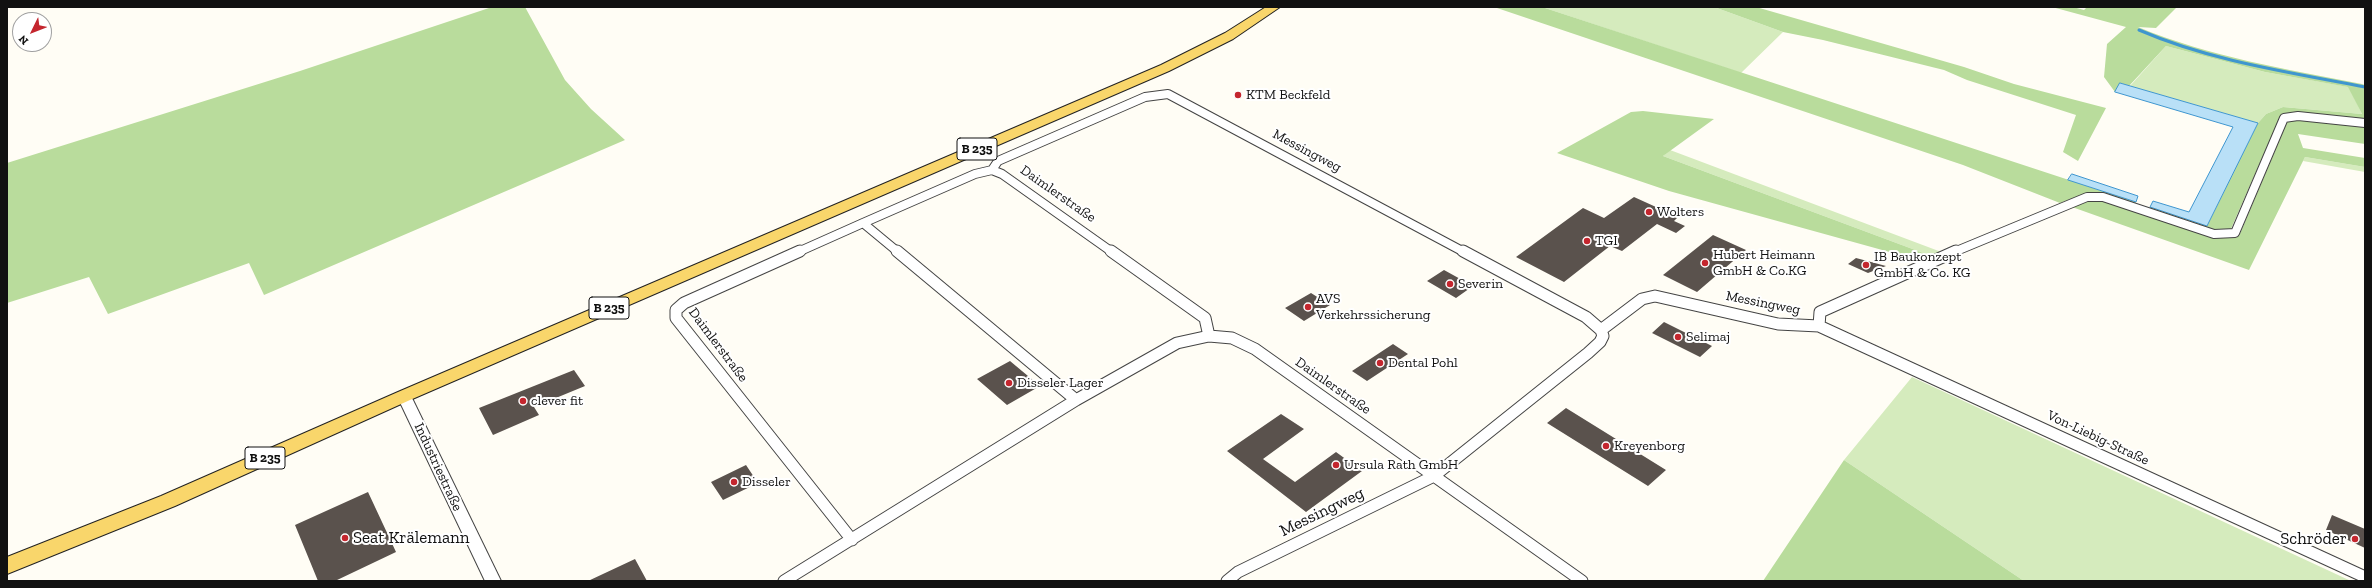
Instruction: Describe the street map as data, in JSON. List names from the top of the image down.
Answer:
{
  "streets": {
    "main road": ["B 235"],
    "street": [
      "Messingweg",
      "Daimlerstraße",
      "Von-Liebig-Straße",
      "Industriestraße"
    ]
  },
  "crossings": [
    ["B 235", "Industriestraße"],
    ["Messingweg", "Daimlerstraße"],
    ["Messingweg", "Von-Liebig-Straße"]
  ],
  "places": [
    "KTM Beckfeld",
    "Wolters",
    "TGI",
    "Hubert Heimann GmbH & Co.KG",
    "IB Baukonzept GmbH & Co. KG",
    "Severin",
    "AVS Verkehrssicherung",
    "Selimaj",
    "Dental Pohl",
    "Disseler Lager",
    "clever fit",
    "Kreyenborg",
    "Ursula Rath GmbH",
    "Disseler",
    "Seat Krälemann",
    "Schröder"
  ],
  "north": "bottom left"
}
